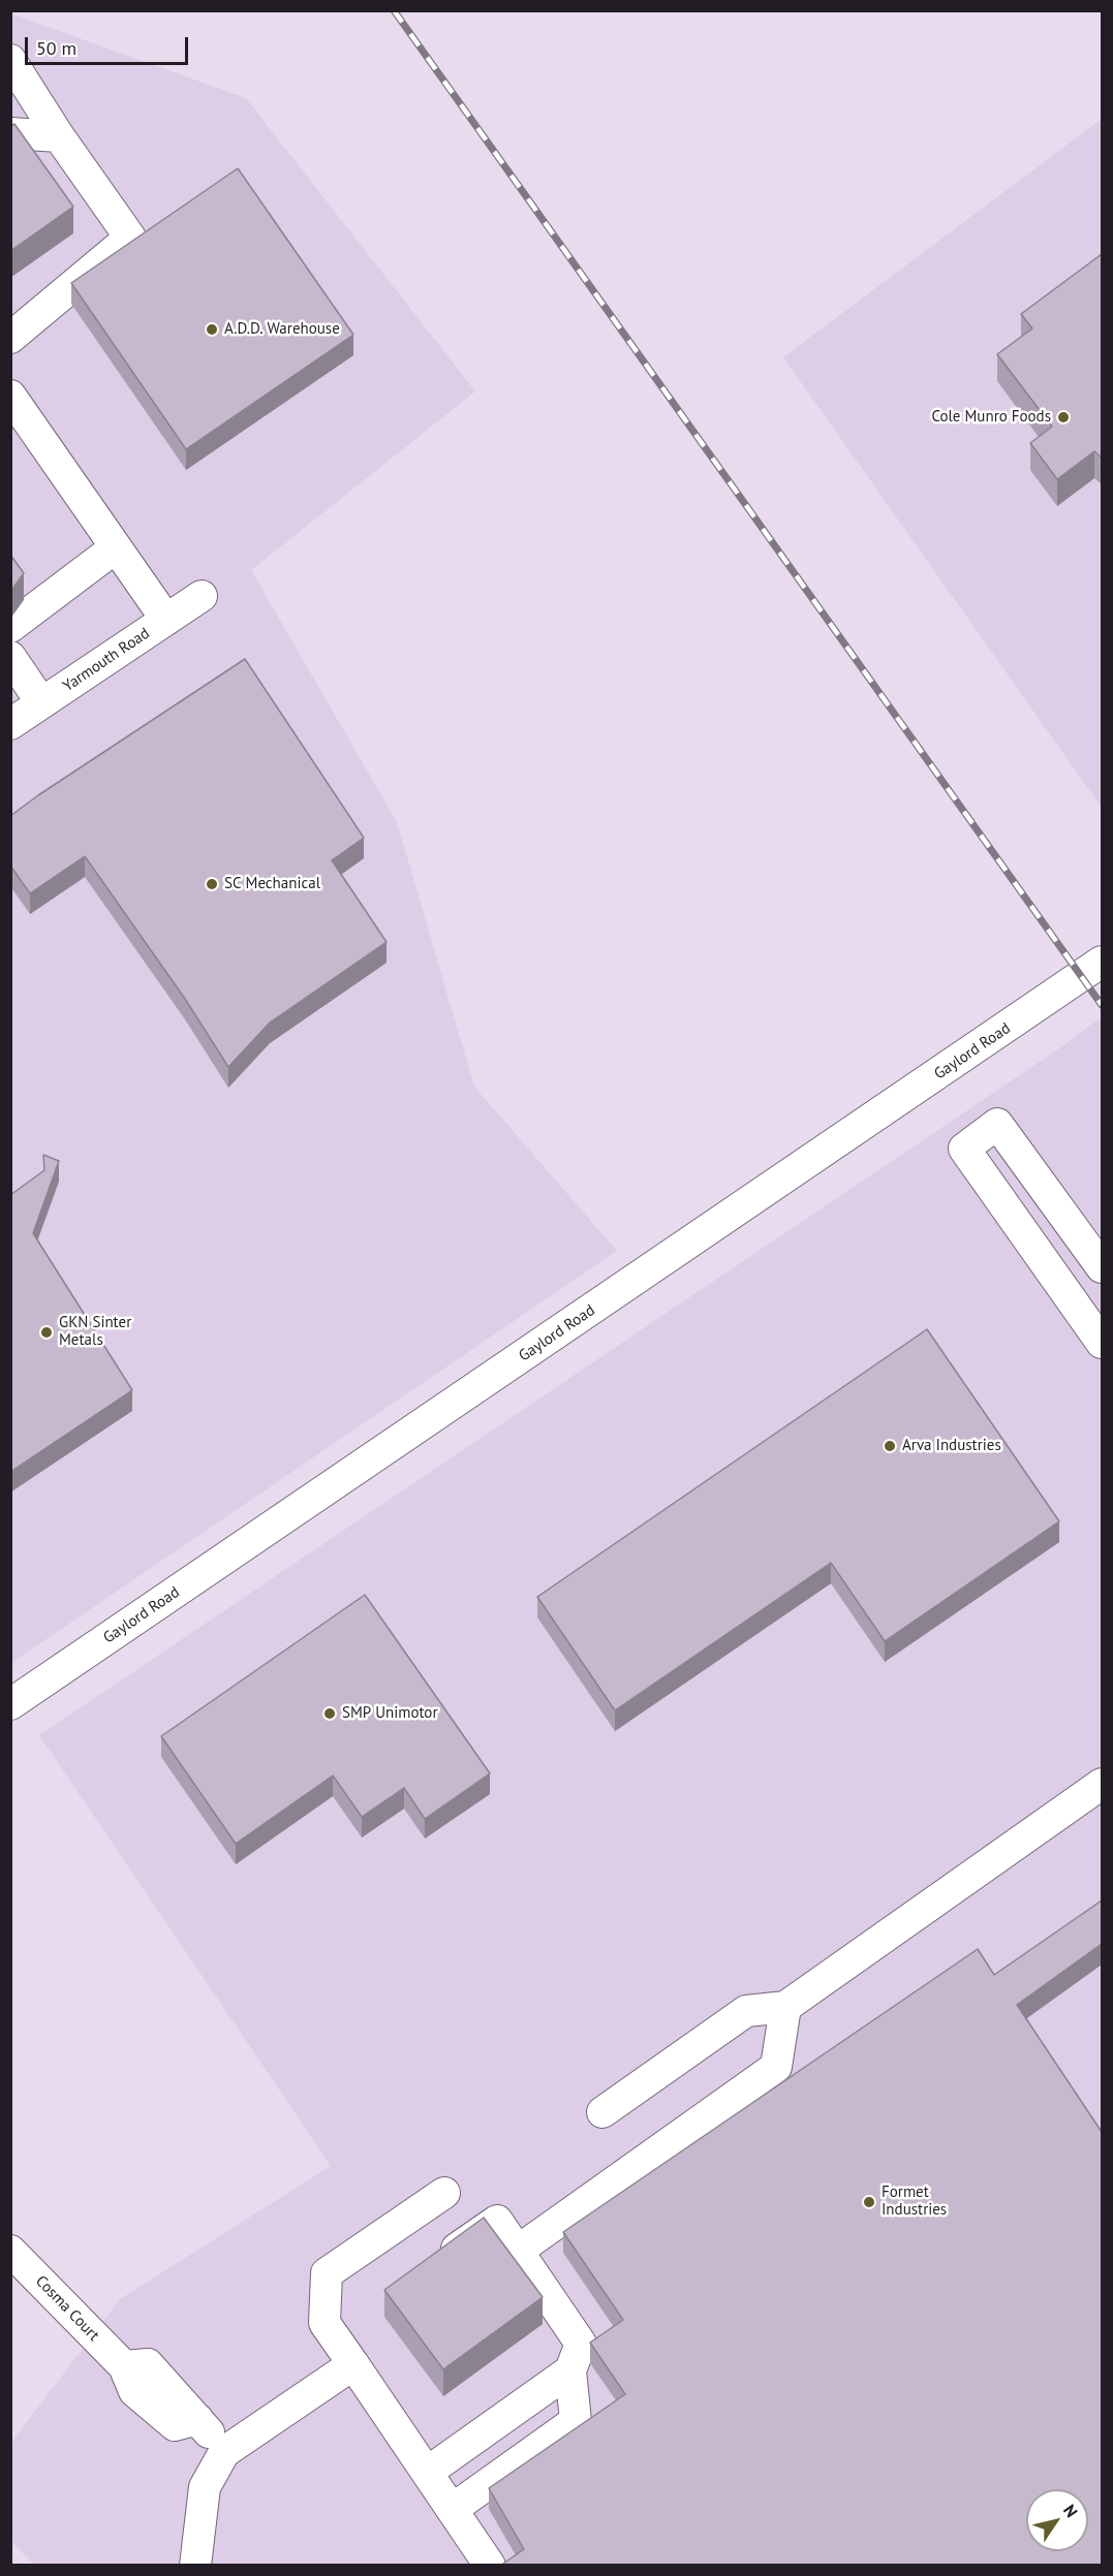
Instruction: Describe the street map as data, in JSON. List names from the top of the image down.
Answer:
{
  "streets": {
    "street": ["Yarmouth Road", "Gaylord Road", "Cosma Court"]
  },
  "places": [
    "A.D.D. Warehouse",
    "Cole Munro Foods",
    "SC Mechanical",
    "GKN Sinter Metals",
    "Arva Industries",
    "SMP Unimotor",
    "Formet Industries"
  ],
  "scale_bar": "50 m",
  "north": "top right"
}
